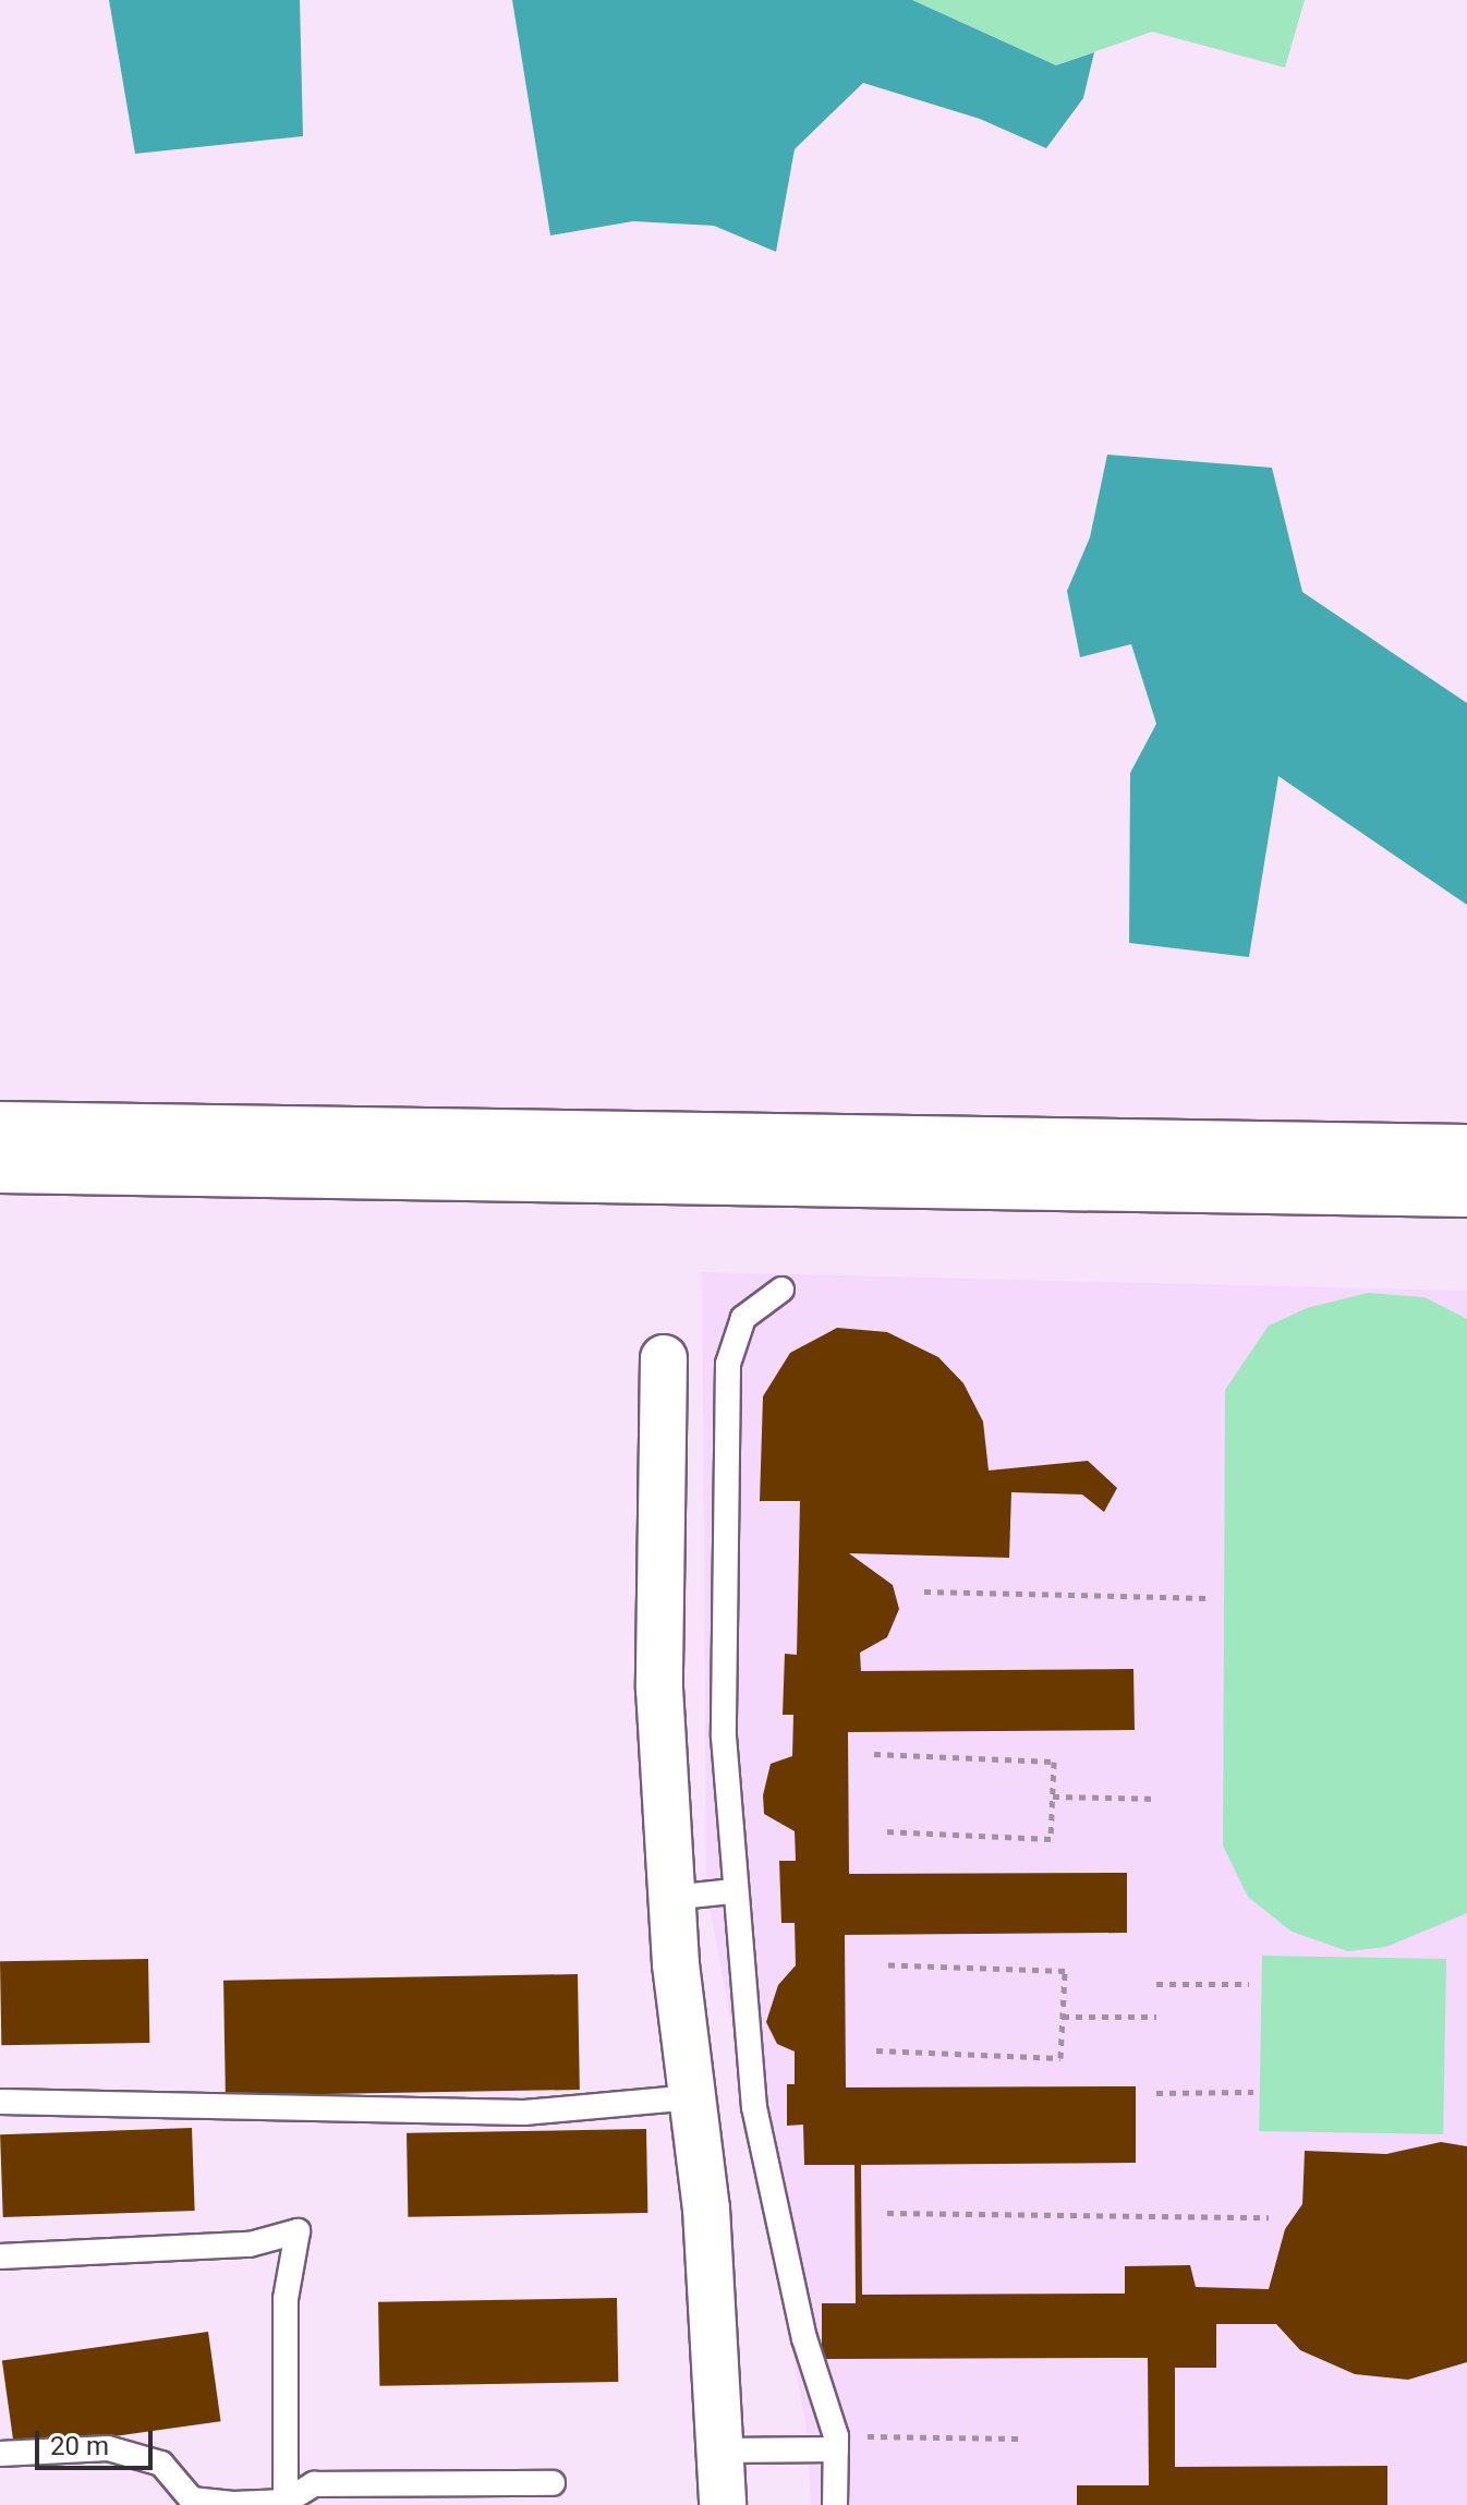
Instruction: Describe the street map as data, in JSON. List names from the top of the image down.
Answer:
{
  "scale_bar": "20 m"
}
